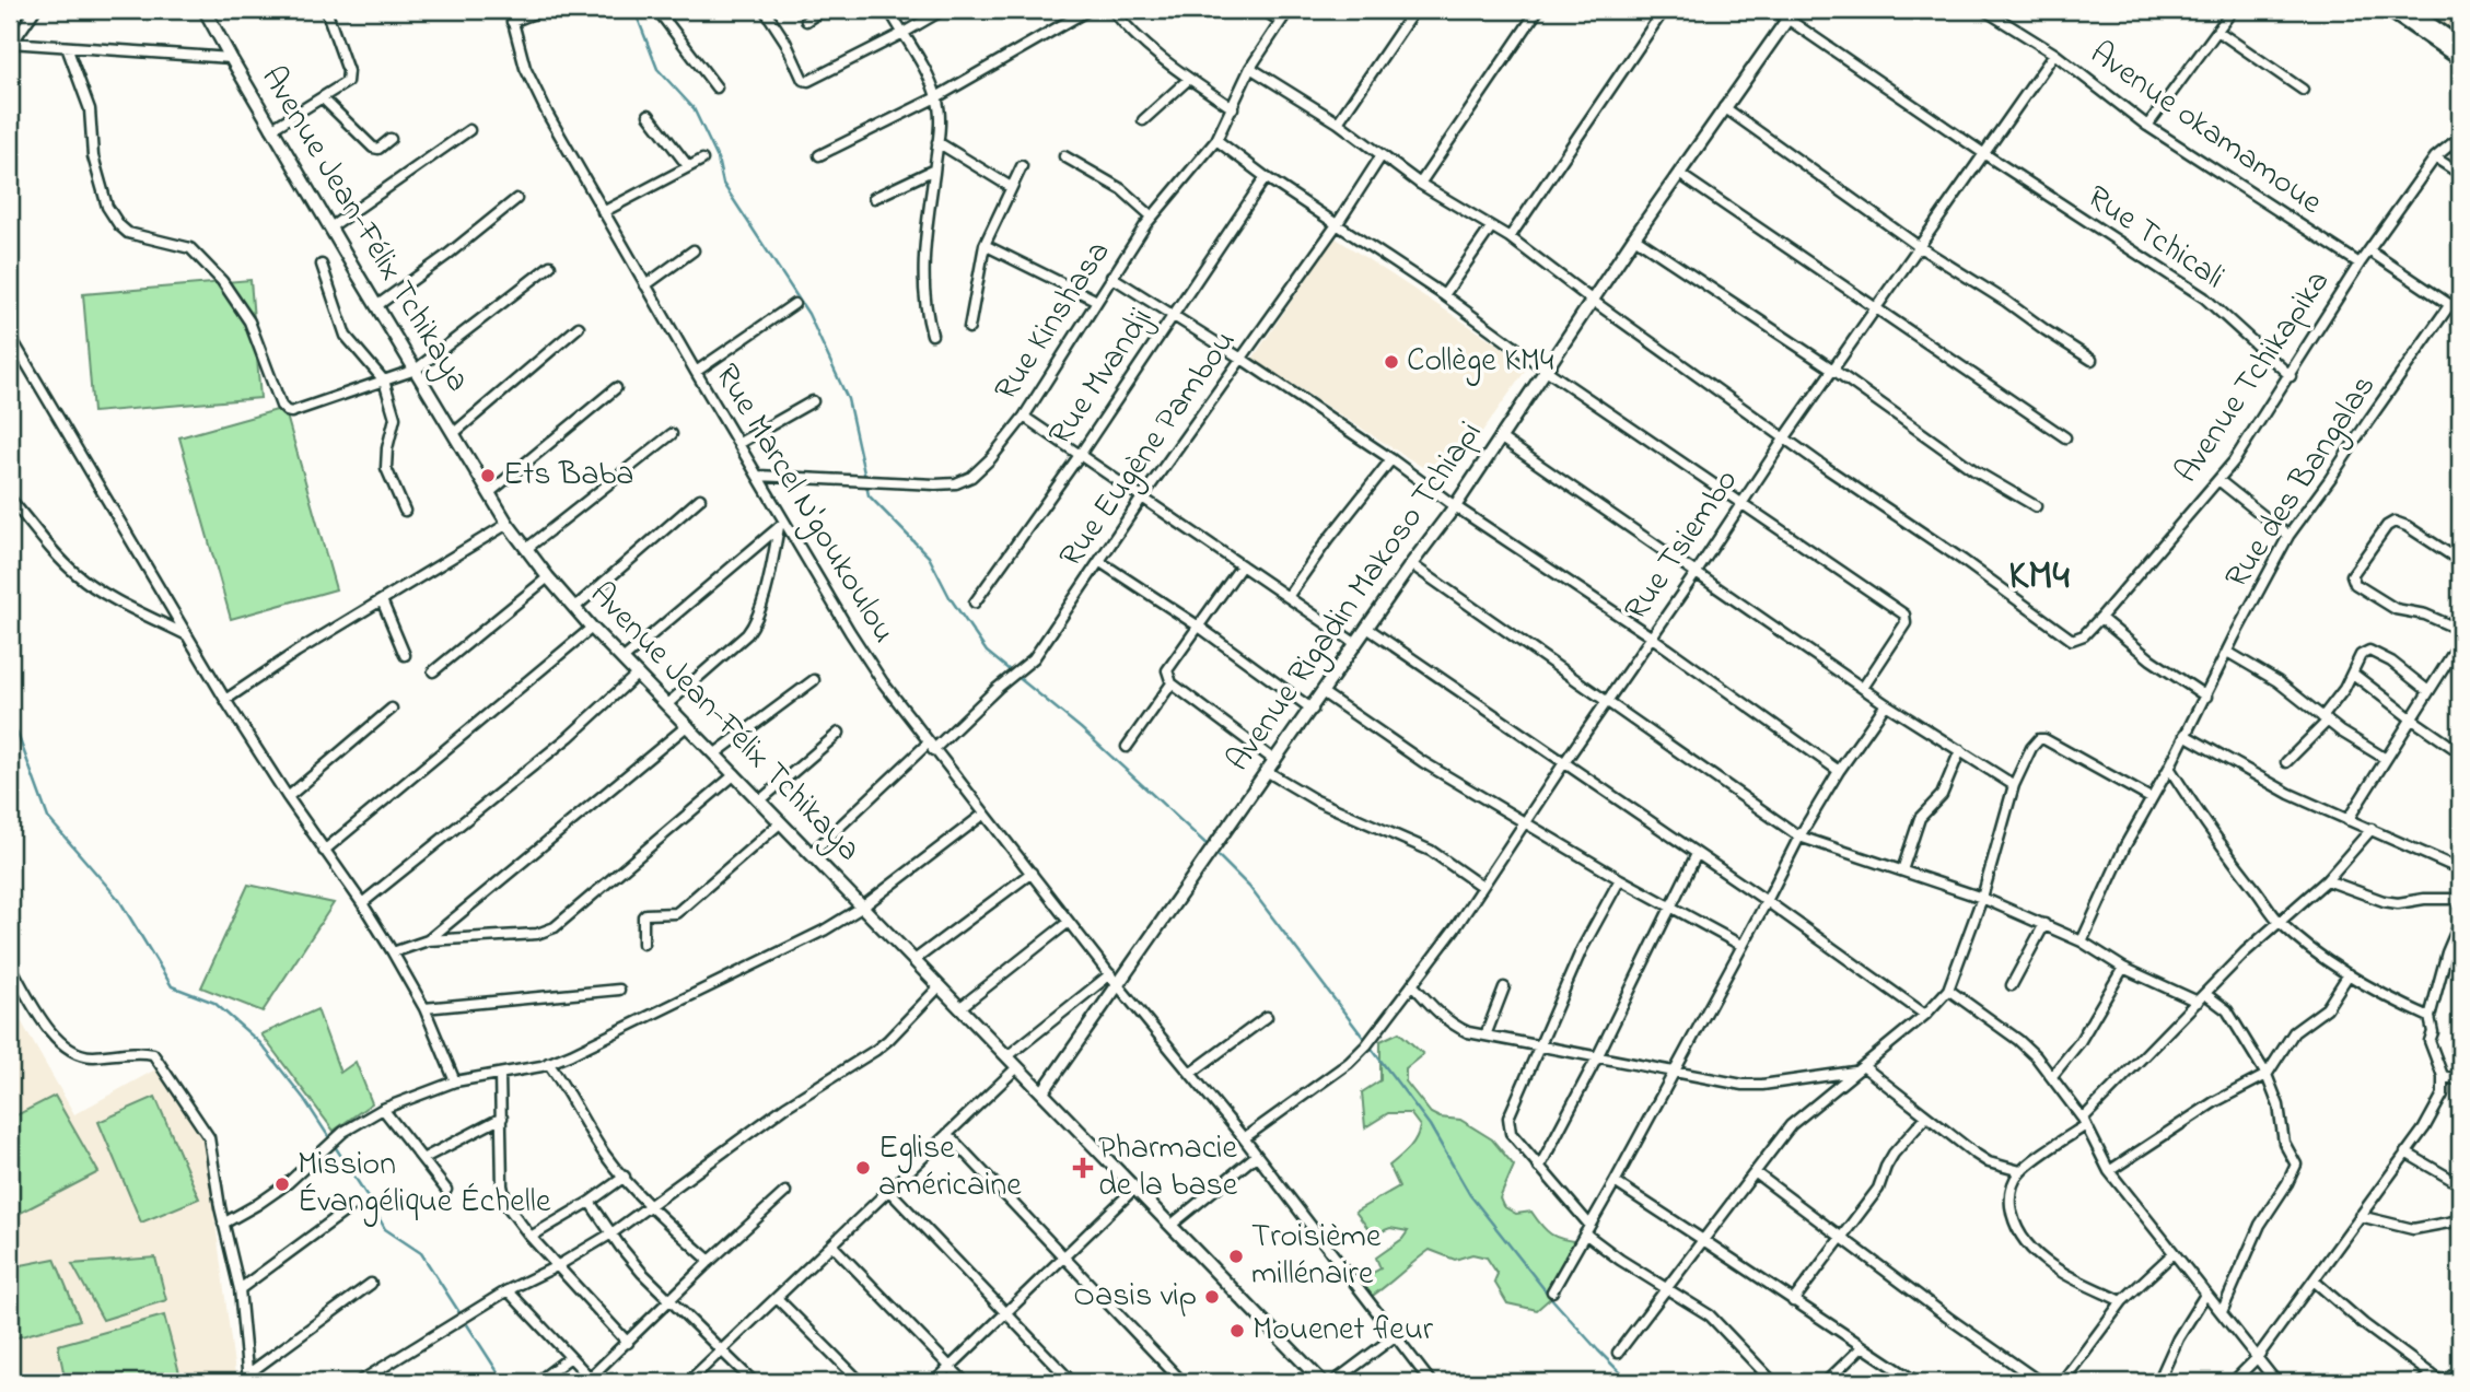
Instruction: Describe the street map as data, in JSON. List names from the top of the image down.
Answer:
{
  "streets": {
    "street": [
      "Avenue okamamoue",
      "Avenue Jean-Félix Tchikaya",
      "Rue Tchicali",
      "Rue Kinshasa",
      "Rue Mvandji",
      "Avenue Tchikapika",
      "Rue Eugène Pambou",
      "Rue des Bangalas",
      "Rue Marcel N'goukoulou",
      "Rue Tsiembo",
      "Avenue Rigadin Makoso Tchiapi"
    ]
  },
  "crossings": [
    ["Avenue okamamoue", "Avenue Tchikapika"],
    ["Avenue okamamoue", "Rue Tsiembo"],
    ["Avenue Jean-Félix Tchikaya", "Rue Eugène Pambou"],
    ["Avenue Jean-Félix Tchikaya", "Avenue Rigadin Makoso Tchiapi"],
    ["Rue Tchicali", "Avenue Tchikapika"],
    ["Rue Tchicali", "Rue Tsiembo"],
    ["Rue Tchicali", "Avenue Rigadin Makoso Tchiapi"],
    ["Rue Kinshasa", "Rue Marcel N'goukoulou"],
    ["Avenue Tchikapika", "Rue Tsiembo"],
    ["Rue Eugène Pambou", "Rue Marcel N'goukoulou"],
    ["Rue Marcel N'goukoulou", "Rue Tsiembo"],
    ["Rue Marcel N'goukoulou", "Avenue Rigadin Makoso Tchiapi"]
  ],
  "districts": ["KM4"],
  "places": {
    "other": [
      "Collège KM4",
      "Ets Baba",
      "Eglise américaine",
      "Mission Évangélique Échelle",
      "Troisième millénaire",
      "Oasis vip",
      "Mouenet fleur"
    ],
    "health": ["Pharmacie de la base"]
  }
}
